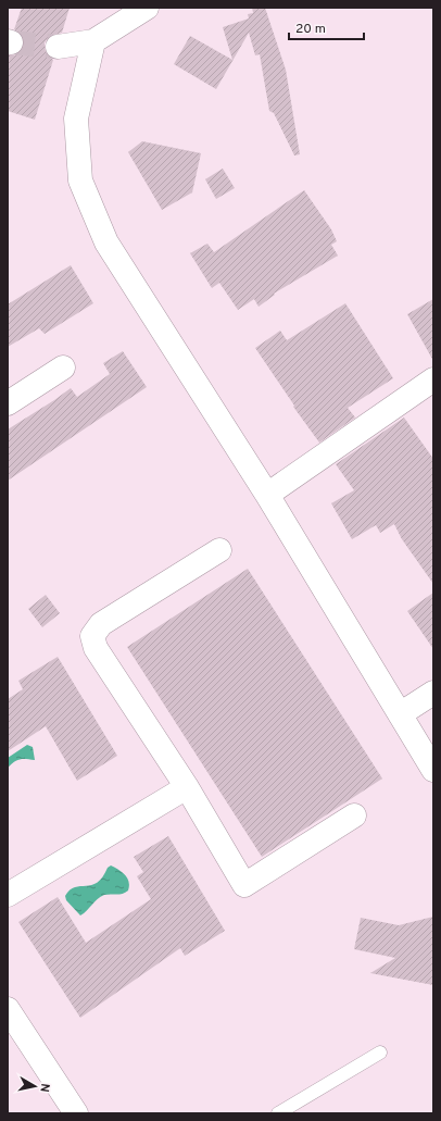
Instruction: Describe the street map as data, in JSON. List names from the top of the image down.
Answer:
{
  "scale_bar": "20 m",
  "north": "right"
}
